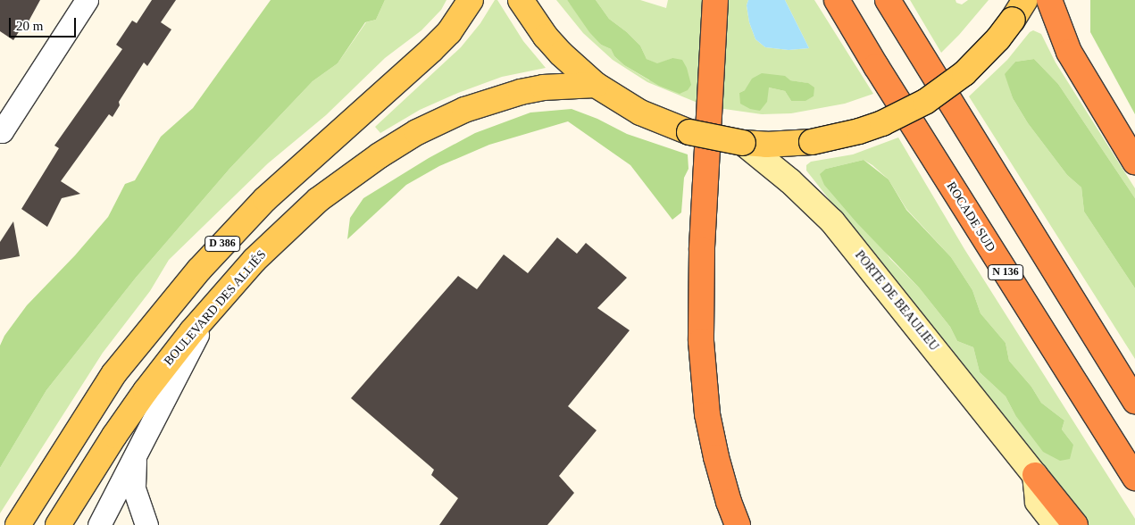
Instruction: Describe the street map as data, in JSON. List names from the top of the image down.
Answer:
{
  "streets": {
    "highway": ["ROCADE SUD", "N 136"],
    "main road": ["D 386", "PORTE DE BEAULIEU", "BOULEVARD DES ALLIÉS"]
  },
  "scale_bar": "20 m"
}
